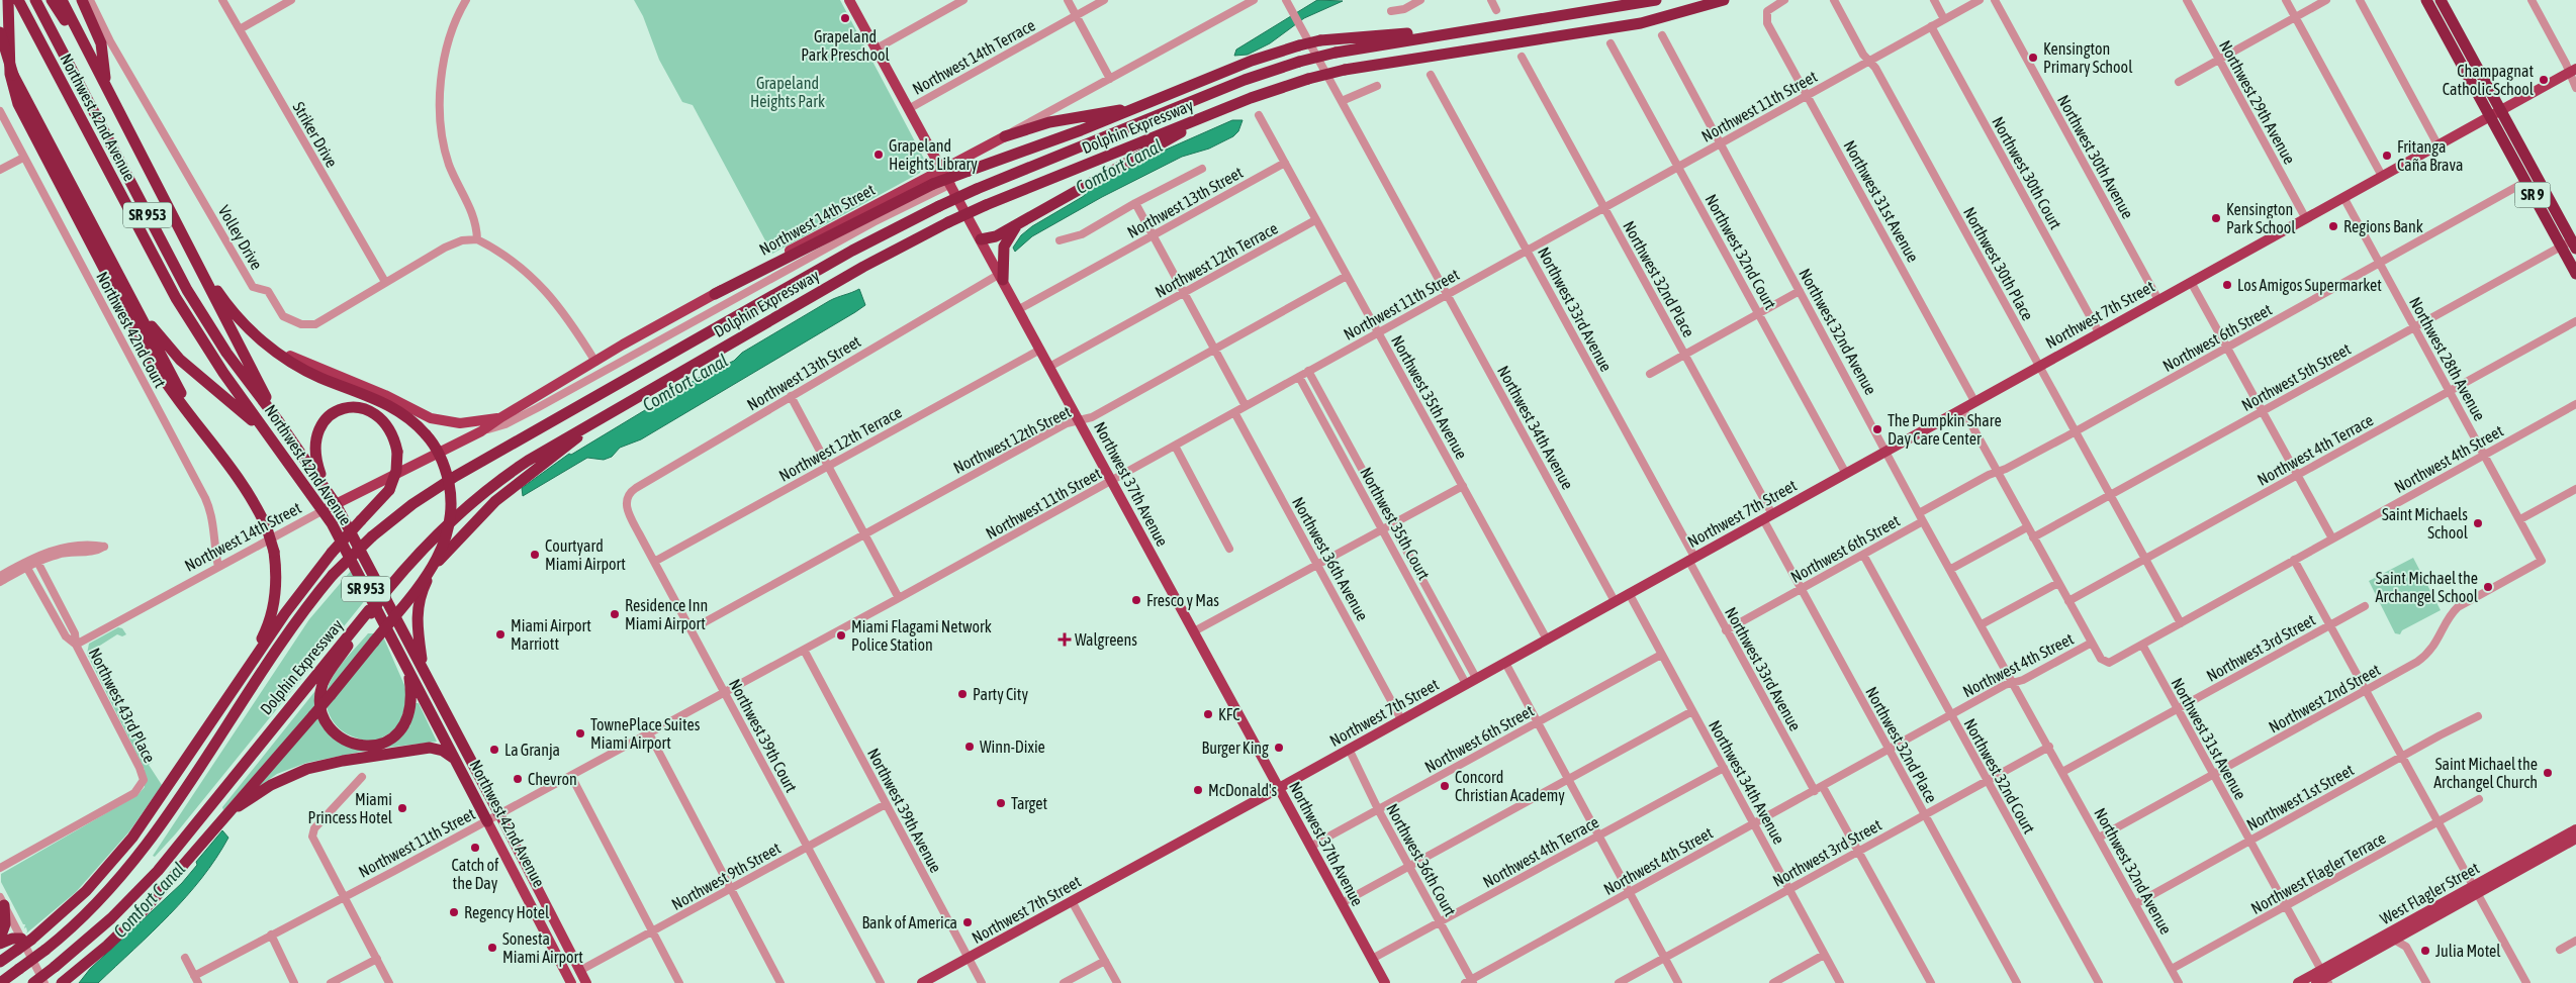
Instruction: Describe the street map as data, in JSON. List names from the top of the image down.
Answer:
{
  "streets": {
    "highway": [
      "Northwest 42nd Avenue",
      "Dolphin Expressway",
      "SR 9",
      "SR 953"
    ],
    "main road": [
      "Northwest 14th Street",
      "Northwest 7th Street",
      "Northwest 37th Avenue",
      "West Flagler Street"
    ],
    "street": [
      "Northwest 14th Terrace",
      "Northwest 29th Avenue",
      "Northwest 11th Street",
      "Striker Drive",
      "Northwest 30th Avenue",
      "Northwest 30th Court",
      "Northwest 31st Avenue",
      "Northwest 13th Street",
      "Volley Drive",
      "Northwest 32nd Court",
      "Northwest 12th Terrace",
      "Northwest 30th Place",
      "Northwest 32nd Place",
      "Northwest 33rd Avenue",
      "Northwest 42nd Court",
      "Northwest 32nd Avenue",
      "Northwest 6th Street",
      "Northwest 28th Avenue",
      "Northwest 5th Street",
      "Northwest 35th Avenue",
      "Northwest 34th Avenue",
      "Northwest 12th Street",
      "Northwest 4th Terrace",
      "Northwest 4th Street",
      "Northwest 35th Court",
      "Northwest 36th Avenue",
      "Northwest 3rd Street",
      "Northwest 2nd Street",
      "Northwest 43rd Place",
      "Northwest 39th Court",
      "Northwest 1st Street",
      "Northwest 39th Avenue",
      "Northwest 36th Court",
      "Northwest Flagler Terrace",
      "Northwest 9th Street"
    ]
  },
  "crossings": [
    ["Northwest 14th Terrace", "Northwest 37th Avenue"],
    ["Northwest 29th Avenue", "Northwest 7th Street"],
    ["Northwest 11th Street", "Northwest 42nd Avenue"],
    ["Northwest 11th Street", "Northwest 30th Court"],
    ["Northwest 11th Street", "Northwest 31st Avenue"],
    ["Northwest 11th Street", "Northwest 32nd Court"],
    ["Northwest 11th Street", "Northwest 30th Place"],
    ["Northwest 11th Street", "Northwest 32nd Place"],
    ["Northwest 11th Street", "Northwest 33rd Avenue"],
    ["Northwest 11th Street", "Northwest 32nd Avenue"],
    ["Northwest 11th Street", "Northwest 35th Avenue"],
    ["Northwest 11th Street", "Northwest 34th Avenue"],
    ["Northwest 11th Street", "Northwest 37th Avenue"],
    ["Northwest 11th Street", "Northwest 35th Court"],
    ["Northwest 11th Street", "Northwest 36th Avenue"],
    ["Northwest 11th Street", "Northwest 39th Court"],
    ["Northwest 11th Street", "Northwest 39th Avenue"],
    ["Northwest 42nd Avenue", "Northwest 14th Street"],
    ["Northwest 42nd Avenue", "Northwest 9th Street"],
    ["Striker Drive", "Volley Drive"],
    ["Northwest 30th Avenue", "Northwest 7th Street"],
    ["Northwest 30th Court", "Northwest 7th Street"],
    ["SR 9", "Northwest 7th Street"],
    ["SR 9", "Northwest 6th Street"],
    ["SR 9", "Northwest 5th Street"],
    ["Northwest 31st Avenue", "Northwest 7th Street"],
    ["Northwest 31st Avenue", "Northwest 4th Street"],
    ["Northwest 31st Avenue", "Northwest 3rd Street"],
    ["Northwest 31st Avenue", "Northwest 2nd Street"],
    ["Northwest 31st Avenue", "Northwest 1st Street"],
    ["Northwest 31st Avenue", "Northwest Flagler Terrace"],
    ["Northwest 31st Avenue", "West Flagler Street"],
    ["Northwest 13th Street", "Northwest 35th Avenue"],
    ["Northwest 13th Street", "Northwest 37th Avenue"],
    ["Northwest 13th Street", "Northwest 39th Court"],
    ["Northwest 14th Street", "Northwest 42nd Court"],
    ["Northwest 14th Street", "Northwest 37th Avenue"],
    ["Northwest 14th Street", "Northwest 43rd Place"],
    ["Northwest 32nd Court", "Northwest 7th Street"],
    ["Northwest 32nd Court", "Northwest 6th Street"],
    ["Northwest 32nd Court", "Northwest 4th Street"],
    ["Northwest 32nd Court", "Northwest 3rd Street"],
    ["Northwest 12th Terrace", "Northwest 35th Avenue"],
    ["Northwest 12th Terrace", "Northwest 37th Avenue"],
    ["Northwest 12th Terrace", "Northwest 39th Court"],
    ["Northwest 30th Place", "Northwest 7th Street"],
    ["Northwest 30th Place", "Northwest 6th Street"],
    ["Northwest 30th Place", "Northwest 5th Street"],
    ["Northwest 30th Place", "Northwest 4th Terrace"],
    ["Northwest 30th Place", "Northwest 4th Street"],
    ["Northwest 32nd Place", "Northwest 7th Street"],
    ["Northwest 32nd Place", "Northwest 6th Street"],
    ["Northwest 32nd Place", "Northwest 4th Street"],
    ["Northwest 32nd Place", "Northwest 3rd Street"],
    ["Northwest 33rd Avenue", "Northwest 7th Street"],
    ["Northwest 33rd Avenue", "Northwest 6th Street"],
    ["Northwest 33rd Avenue", "Northwest 4th Street"],
    ["Northwest 33rd Avenue", "Northwest 3rd Street"],
    ["Northwest 7th Street", "Northwest 32nd Avenue"],
    ["Northwest 7th Street", "Northwest 28th Avenue"],
    ["Northwest 7th Street", "Northwest 35th Avenue"],
    ["Northwest 7th Street", "Northwest 34th Avenue"],
    ["Northwest 7th Street", "Northwest 37th Avenue"],
    ["Northwest 7th Street", "Northwest 35th Court"],
    ["Northwest 7th Street", "Northwest 36th Avenue"],
    ["Northwest 7th Street", "Northwest 39th Avenue"],
    ["Northwest 7th Street", "Northwest 36th Court"],
    ["Northwest 32nd Avenue", "Northwest 6th Street"],
    ["Northwest 32nd Avenue", "Northwest 4th Street"],
    ["Northwest 32nd Avenue", "Northwest 3rd Street"],
    ["Northwest 32nd Avenue", "Northwest 2nd Street"],
    ["Northwest 32nd Avenue", "Northwest 1st Street"],
    ["Northwest 32nd Avenue", "Northwest Flagler Terrace"],
    ["Northwest 6th Street", "Northwest 28th Avenue"],
    ["Northwest 6th Street", "Northwest 34th Avenue"],
    ["Northwest 6th Street", "Northwest 37th Avenue"],
    ["Northwest 6th Street", "Northwest 36th Court"],
    ["Northwest 28th Avenue", "Northwest 5th Street"],
    ["Northwest 28th Avenue", "Northwest 4th Terrace"],
    ["Northwest 28th Avenue", "Northwest 4th Street"],
    ["Northwest 28th Avenue", "Northwest 2nd Street"],
    ["Northwest 35th Avenue", "Northwest 12th Street"],
    ["Northwest 34th Avenue", "Northwest 4th Terrace"],
    ["Northwest 34th Avenue", "Northwest 4th Street"],
    ["Northwest 34th Avenue", "Northwest 3rd Street"],
    ["Northwest 12th Street", "Northwest 37th Avenue"],
    ["Northwest 12th Street", "Northwest 39th Court"],
    ["Northwest 4th Terrace", "Northwest 37th Avenue"],
    ["Northwest 4th Terrace", "Northwest 36th Court"],
    ["Northwest 4th Street", "Northwest 36th Court"],
    ["Northwest 39th Court", "Northwest 9th Street"],
    ["Northwest 39th Avenue", "Northwest 9th Street"]
  ],
  "water": ["Comfort Canal"],
  "parks": ["Grapeland Heights Park"],
  "places": {
    "other": [
      "Grapeland Park Preschool",
      "Kensington Primary School",
      "Champagnat Catholic School",
      "Grapeland Heights Library",
      "Fritanga Caña Brava",
      "Kensington Park School",
      "Regions Bank",
      "Los Amigos Supermarket",
      "The Pumpkin Share Day Care Center",
      "Saint Michaels School",
      "Courtyard Miami Airport",
      "Saint Michael the Archangel School",
      "Fresco y Mas",
      "Residence Inn Miami Airport",
      "Miami Airport Marriott",
      "Miami Flagami Network Police Station",
      "Party City",
      "KFC",
      "TownePlace Suites Miami Airport",
      "Winn-Dixie",
      "Burger King",
      "La Granja",
      "Saint Michael the Archangel Church",
      "Chevron",
      "Concord Christian Academy",
      "McDonald's",
      "Target",
      "Miami Princess Hotel",
      "Catch of the Day",
      "Regency Hotel",
      "Bank of America",
      "Sonesta Miami Airport",
      "Julia Motel"
    ],
    "health": ["Walgreens"]
  }
}
